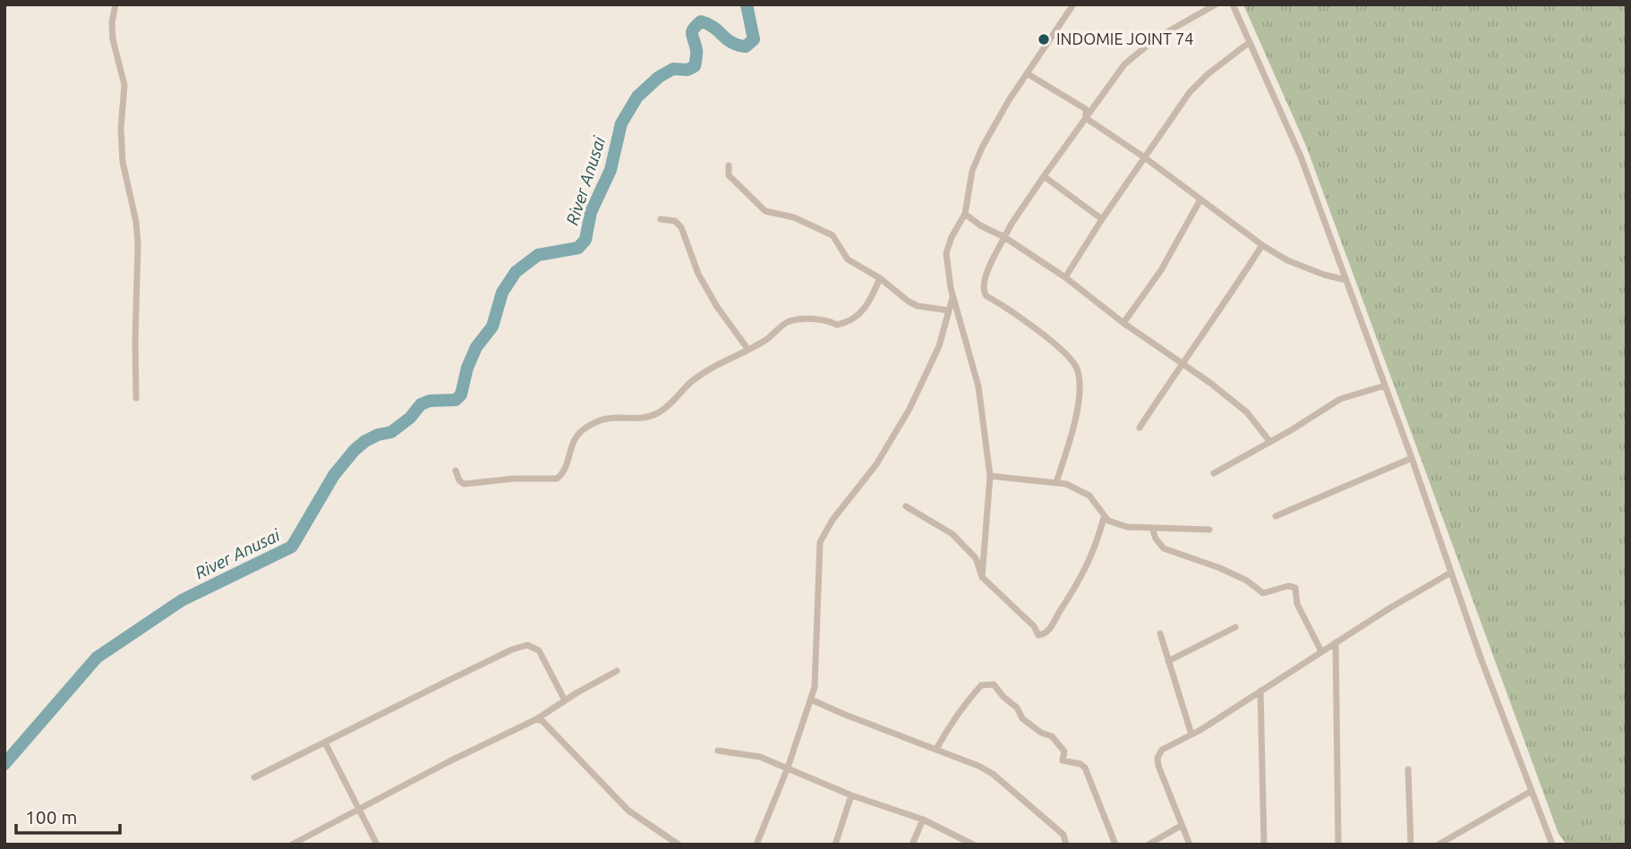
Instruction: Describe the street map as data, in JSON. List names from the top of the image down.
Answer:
{
  "water": ["River Anusai"],
  "places": ["INDOMIE JOINT 74"],
  "scale_bar": "100 m"
}
